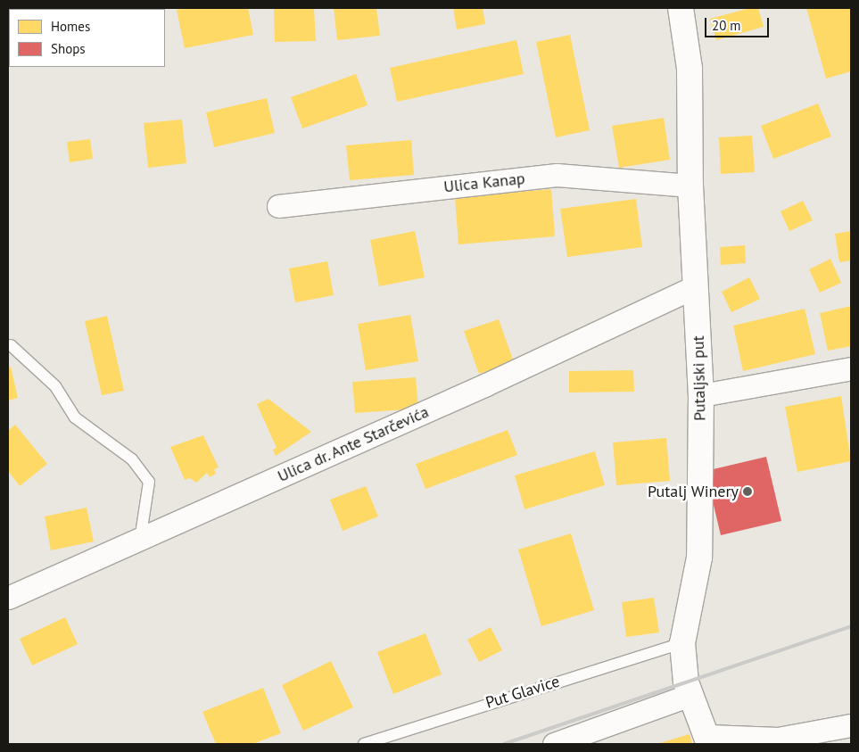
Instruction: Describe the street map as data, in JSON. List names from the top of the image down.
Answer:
{
  "streets": {
    "street": ["Ulica Kanap", "Putaljski put", "Ulica dr. Ante Starčevića"],
    "lane": ["Put Glavice"]
  },
  "crossings": [
    ["Ulica Kanap", "Putaljski put"],
    ["Putaljski put", "Ulica dr. Ante Starčevića"],
    ["Putaljski put", "Put Glavice"]
  ],
  "places": ["Putalj Winery"],
  "legend": ["Homes", "Shops"],
  "scale_bar": "20 m"
}
